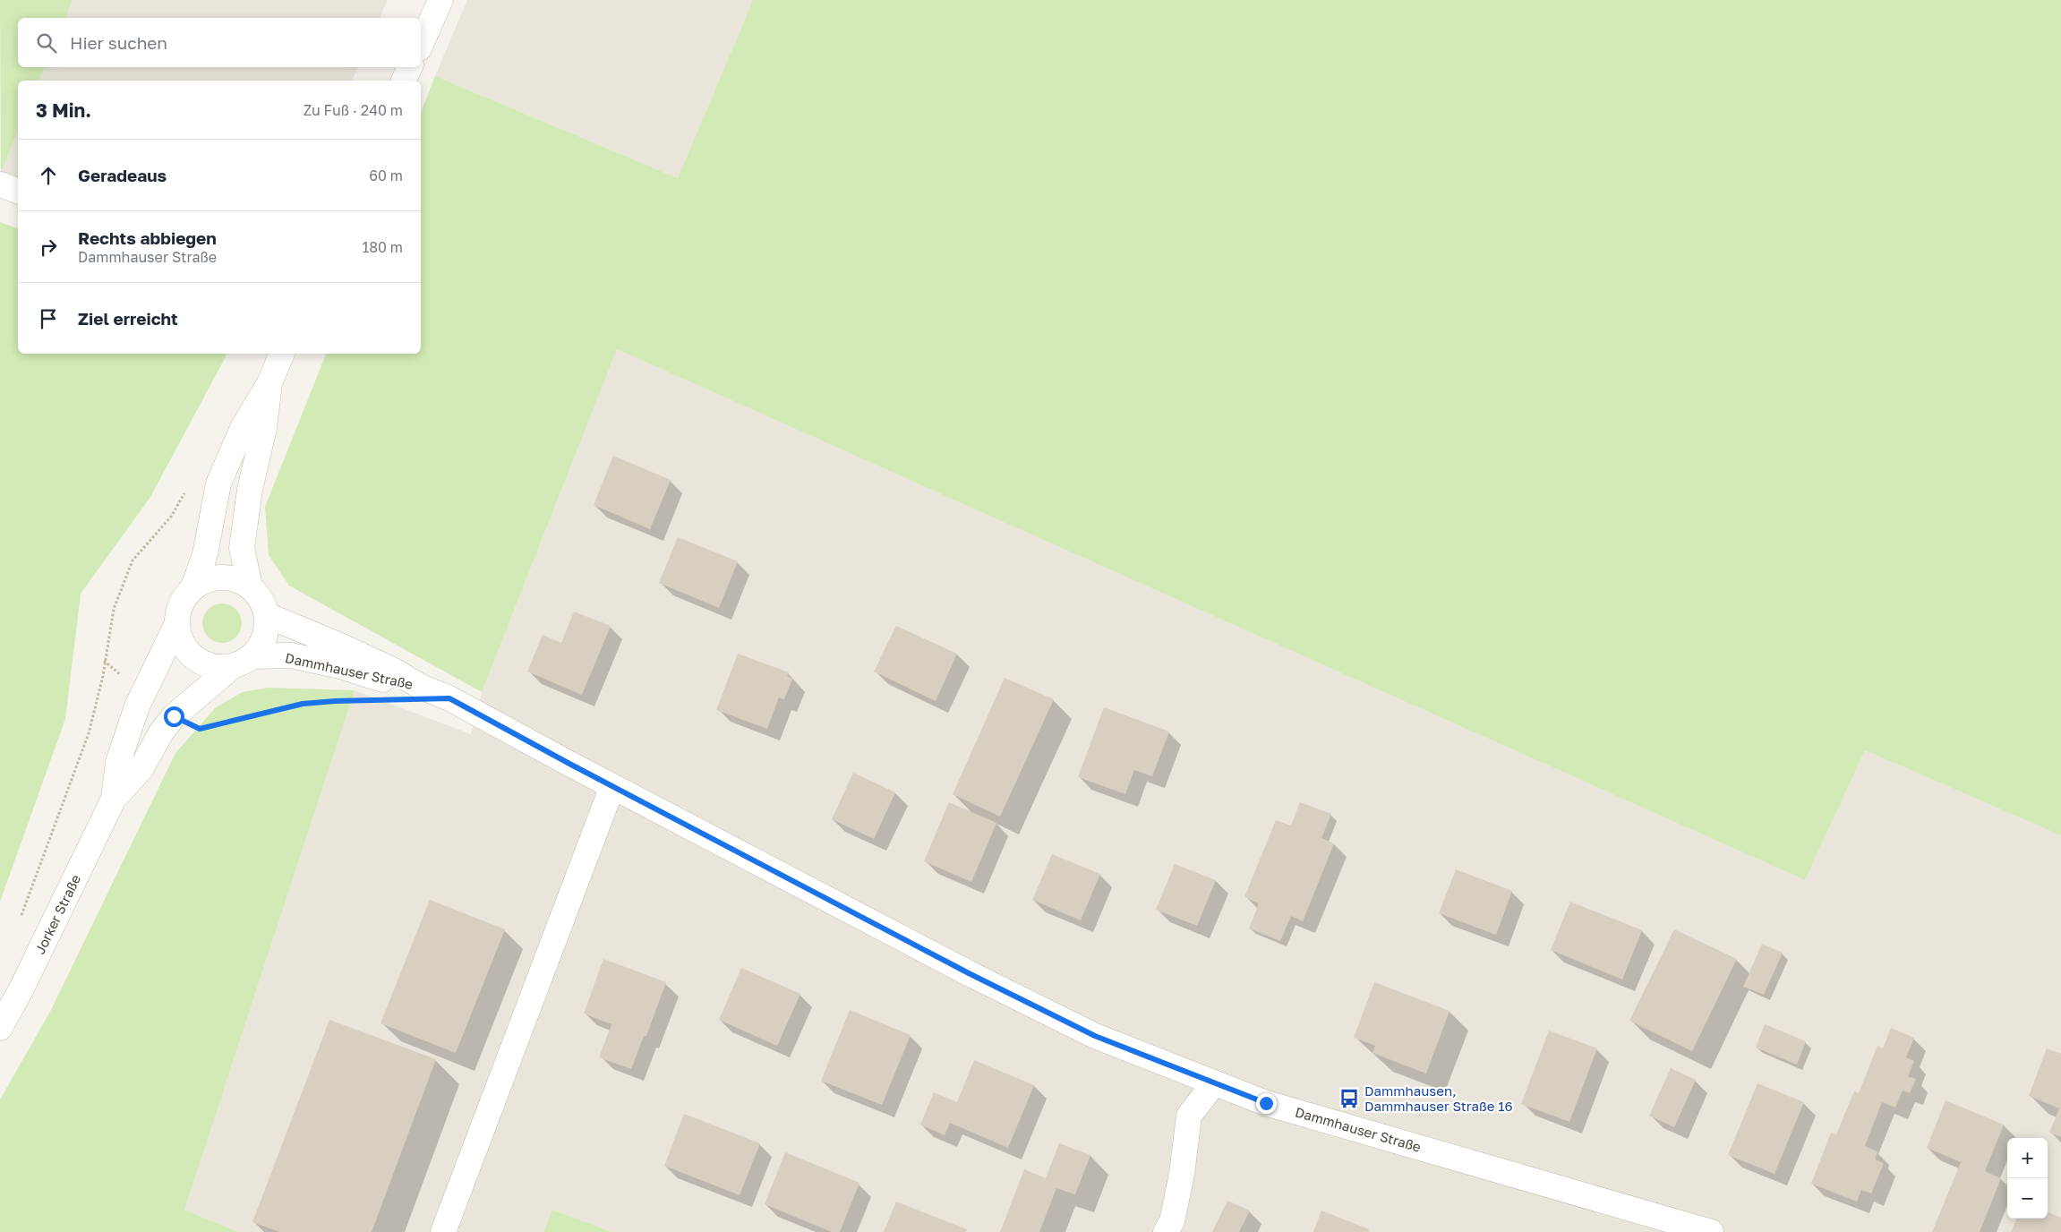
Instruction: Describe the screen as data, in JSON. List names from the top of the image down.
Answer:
{
  "streets": {
    "street": ["Dammhauser Straße", "Jorker Straße"]
  },
  "crossings": [
    ["Dammhauser Straße", "Jorker Straße"]
  ],
  "places": {
    "bus stop": ["Dammhausen, Dammhauser Straße 16"]
  },
  "page": {
    "search": "Hier suchen",
    "heading": ["3 Min.", "Zu Fuß · 240 m"],
    "list": [
      ["Geradeaus", "60 m"],
      ["Rechts abbiegen", "Dammhauser Straße", "180 m"],
      "Ziel erreicht"
    ],
    "map_buttons": ["+", "−"]
  }
}
